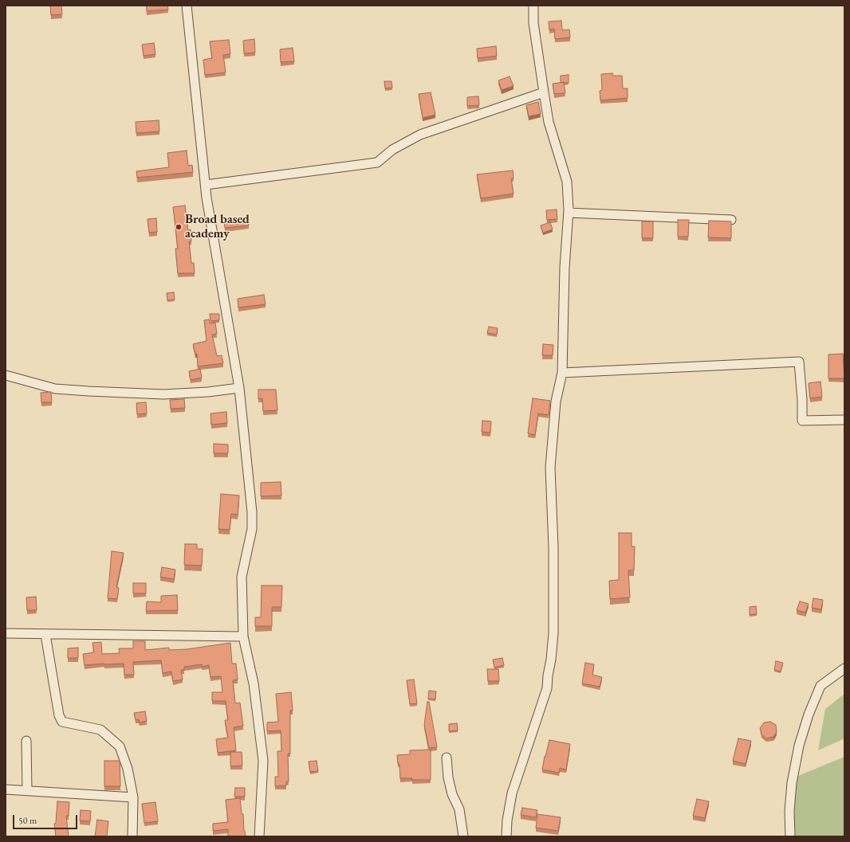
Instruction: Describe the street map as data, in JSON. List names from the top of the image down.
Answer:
{
  "places": ["Broad based academy"],
  "scale_bar": "50 m"
}
